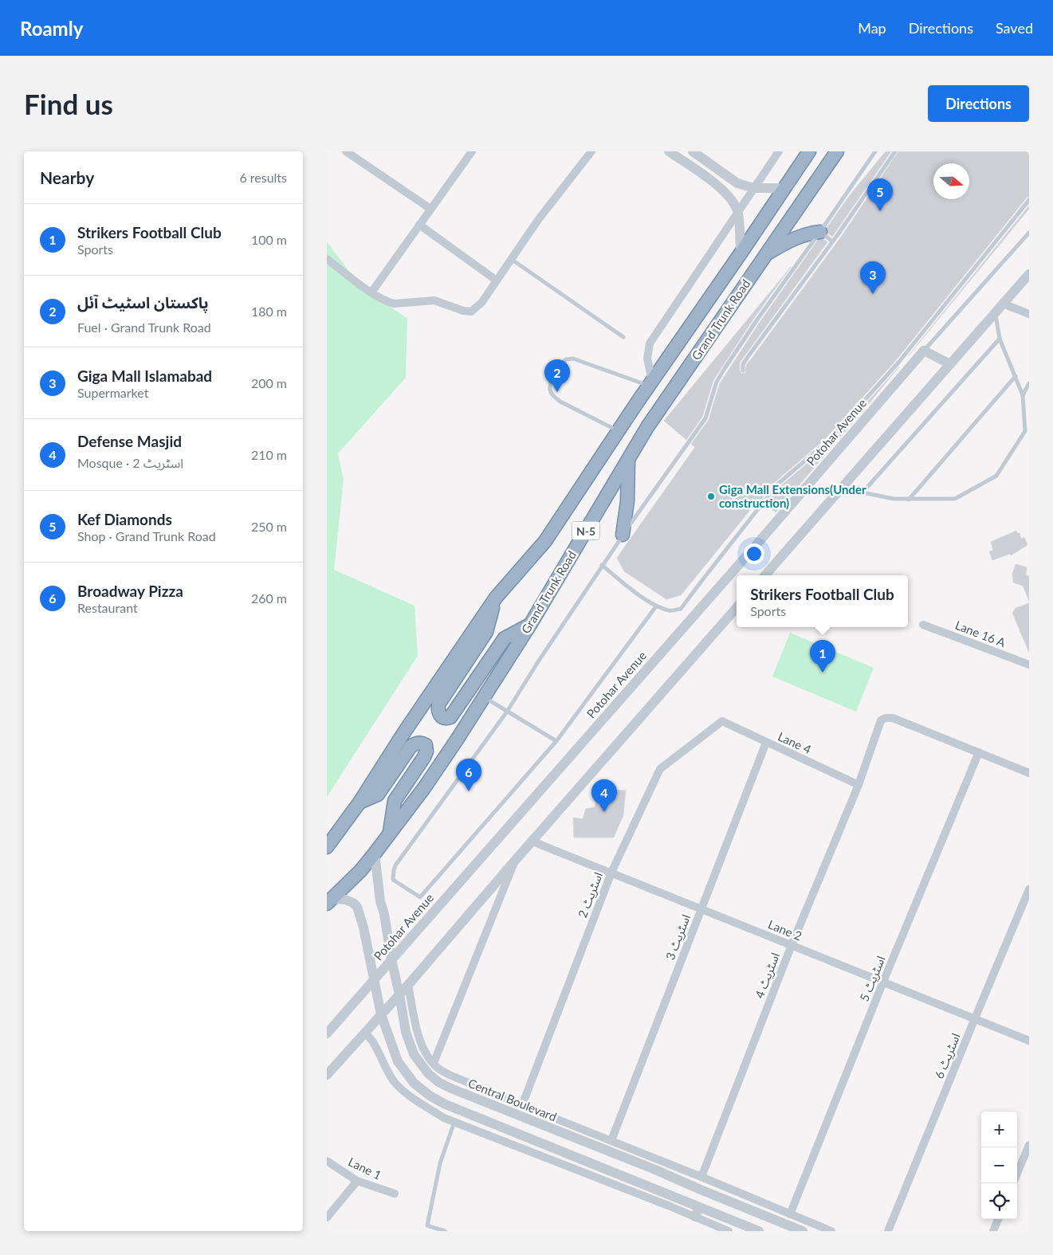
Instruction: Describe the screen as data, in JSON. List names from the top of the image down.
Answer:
{
  "streets": {
    "highway": ["Grand Trunk Road", "N-5"],
    "street": [
      "Potohar Avenue",
      "Lane 16 A",
      "Lane 4",
      "اسٹریٹ 2",
      "Lane 2",
      "اسٹریٹ 3",
      "اسٹریٹ 4",
      "اسٹریٹ 5",
      "اسٹریٹ 6",
      "Central Boulevard",
      "Lane 1"
    ]
  },
  "crossings": [
    ["Grand Trunk Road", "Central Boulevard"],
    ["Potohar Avenue", "Central Boulevard"],
    ["Lane 4", "اسٹریٹ 2"],
    ["Lane 4", "اسٹریٹ 3"],
    ["Lane 4", "اسٹریٹ 4"],
    ["اسٹریٹ 2", "Lane 2"],
    ["Lane 2", "اسٹریٹ 3"],
    ["Lane 2", "اسٹریٹ 4"],
    ["Lane 2", "اسٹریٹ 5"],
    ["Lane 2", "اسٹریٹ 6"],
    ["اسٹریٹ 4", "اسٹریٹ 5"]
  ],
  "places": ["Giga Mall Extensions(Under construction)"],
  "north": "right",
  "page": {
    "header": "Roamly",
    "nav": ["Map", "Directions", "Saved"],
    "buttons": "Directions",
    "title": "Find us",
    "heading": ["Nearby", "6 results"],
    "pins": [
      "5",
      "3",
      "2",
      "1",
      "6",
      "4"
    ],
    "list": [
      {
        "mark": "1",
        "name": "Strikers Football Club",
        "note": "Sports",
        "value": "100 m"
      },
      {
        "mark": "2",
        "name": "پاکستان اسٹیٹ آئل",
        "note": "Fuel · Grand Trunk Road",
        "value": "180 m"
      },
      {
        "mark": "3",
        "name": "Giga Mall Islamabad",
        "note": "Supermarket",
        "value": "200 m"
      },
      {
        "mark": "4",
        "name": "Defense Masjid",
        "note": "Mosque · اسٹریٹ 2",
        "value": "210 m"
      },
      {
        "mark": "5",
        "name": "Kef Diamonds",
        "note": "Shop · Grand Trunk Road",
        "value": "250 m"
      },
      {
        "mark": "6",
        "name": "Broadway Pizza",
        "note": "Restaurant",
        "value": "260 m"
      }
    ],
    "popup": ["Strikers Football Club", "Sports"],
    "map_buttons": ["+", "−"]
  }
}
